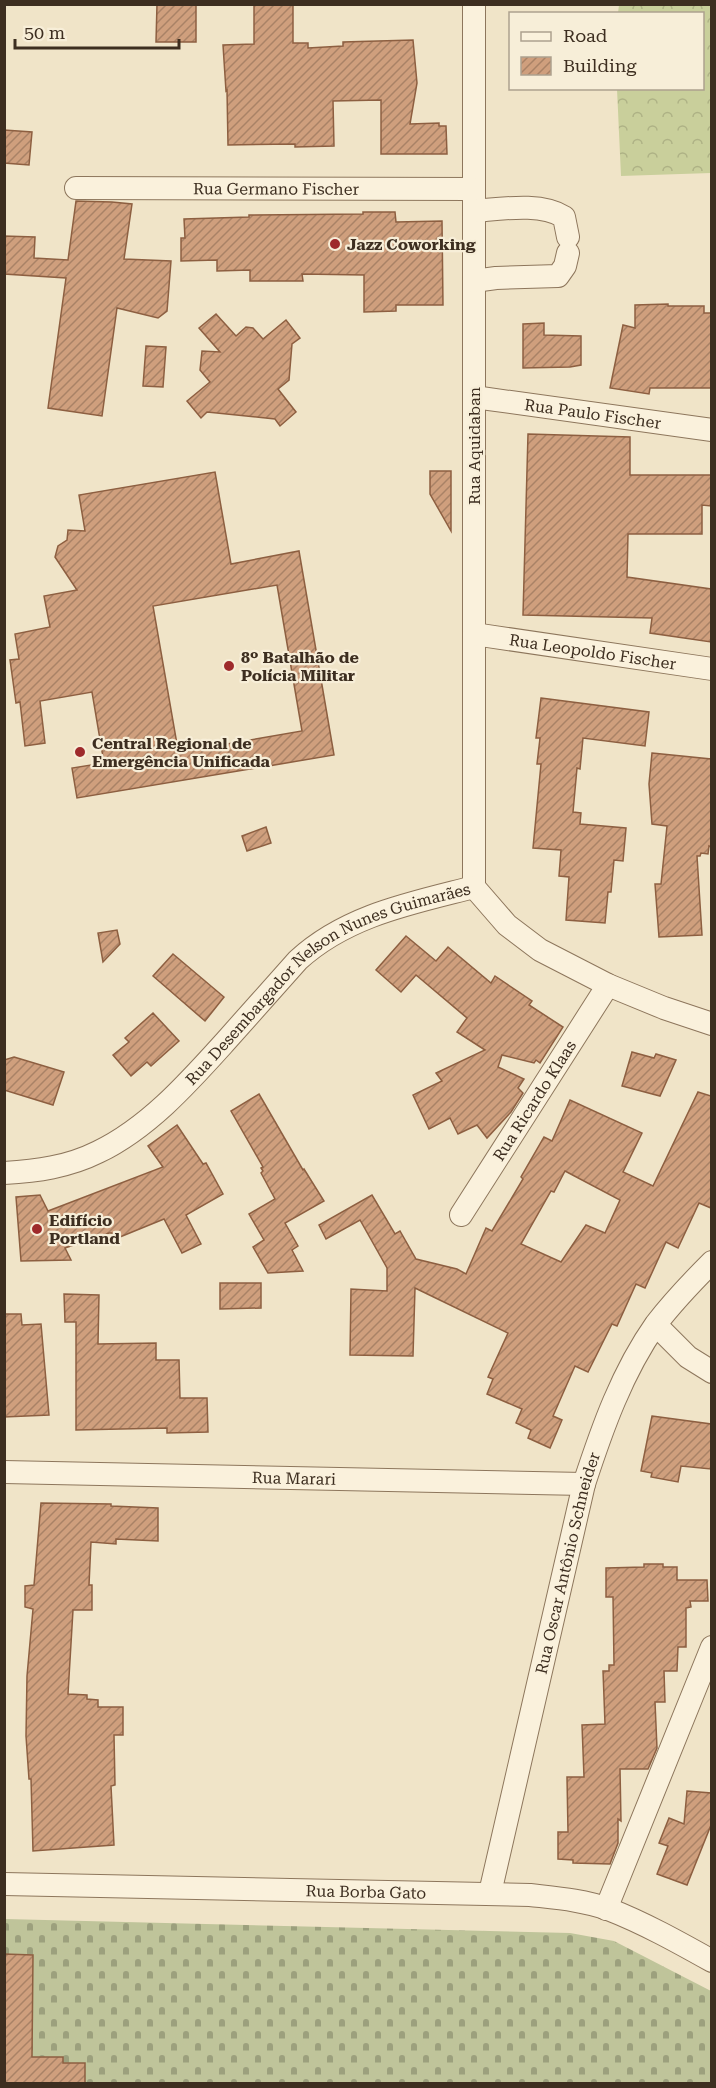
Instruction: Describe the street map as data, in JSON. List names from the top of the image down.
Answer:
{
  "streets": {
    "street": [
      "Rua Germano Fischer",
      "Rua Paulo Fischer",
      "Rua Aquidaban",
      "Rua Leopoldo Fischer",
      "Rua Desembargador Nelson Nunes Guimarães",
      "Rua Ricardo Klaas",
      "Rua Marari",
      "Rua Oscar Antônio Schneider",
      "Rua Borba Gato"
    ]
  },
  "crossings": [
    ["Rua Germano Fischer", "Rua Aquidaban"],
    ["Rua Paulo Fischer", "Rua Aquidaban"],
    ["Rua Aquidaban", "Rua Leopoldo Fischer"],
    ["Rua Aquidaban", "Rua Desembargador Nelson Nunes Guimarães"],
    ["Rua Desembargador Nelson Nunes Guimarães", "Rua Ricardo Klaas"],
    ["Rua Marari", "Rua Oscar Antônio Schneider"],
    ["Rua Oscar Antônio Schneider", "Rua Borba Gato"]
  ],
  "places": [
    "Jazz Coworking",
    "8º Batalhão de Polícia Militar",
    "Central Regional de Emergência Unificada",
    "Edifício Portland"
  ],
  "legend": ["Road", "Building"],
  "scale_bar": "50 m"
}
